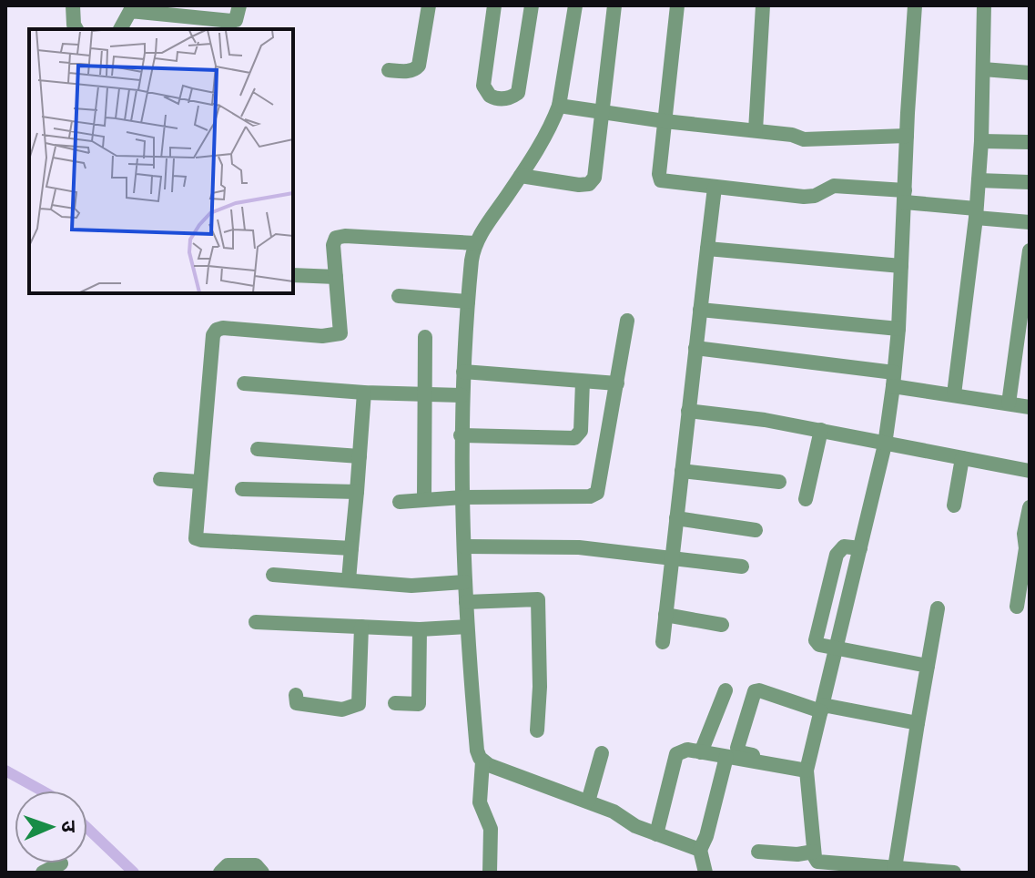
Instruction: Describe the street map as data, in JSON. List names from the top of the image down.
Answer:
{
  "north": "right"
}
